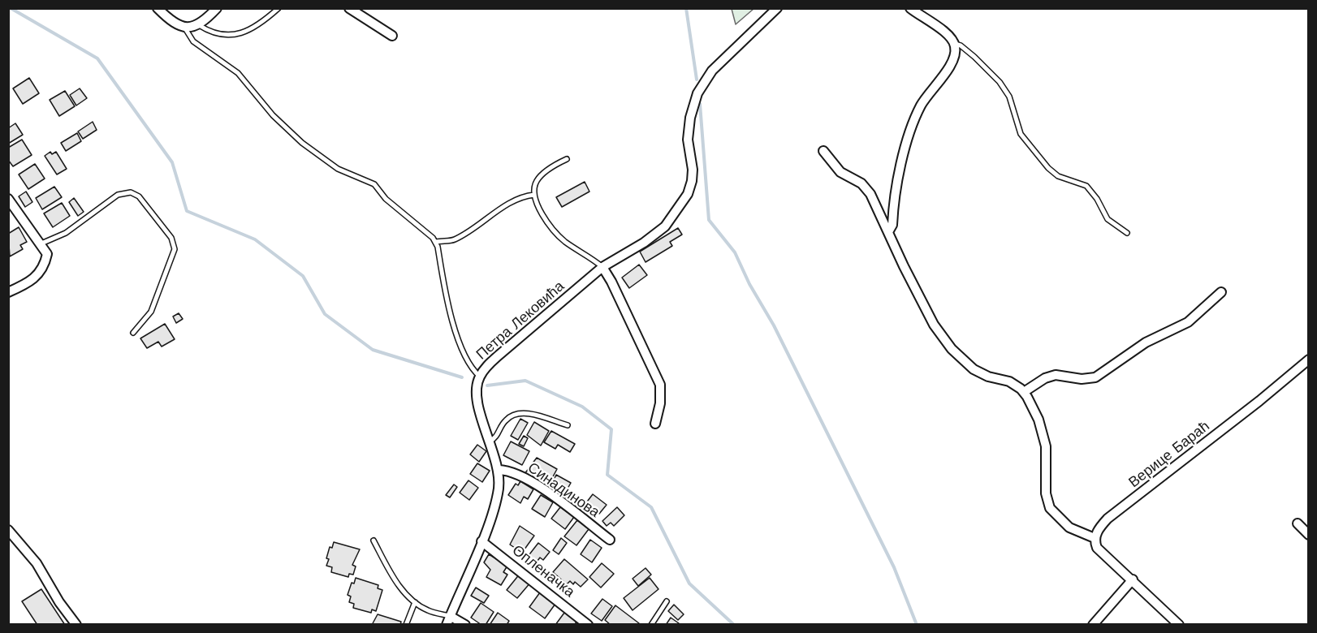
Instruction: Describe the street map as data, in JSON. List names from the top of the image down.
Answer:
{
  "streets": {
    "street": [
      "Петра Лековића",
      "Верице Бараћ",
      "Синадинова",
      "Опленачка"
    ]
  },
  "crossings": [
    ["Петра Лековића", "Синадинова"],
    ["Петра Лековића", "Опленачка"]
  ]
}
